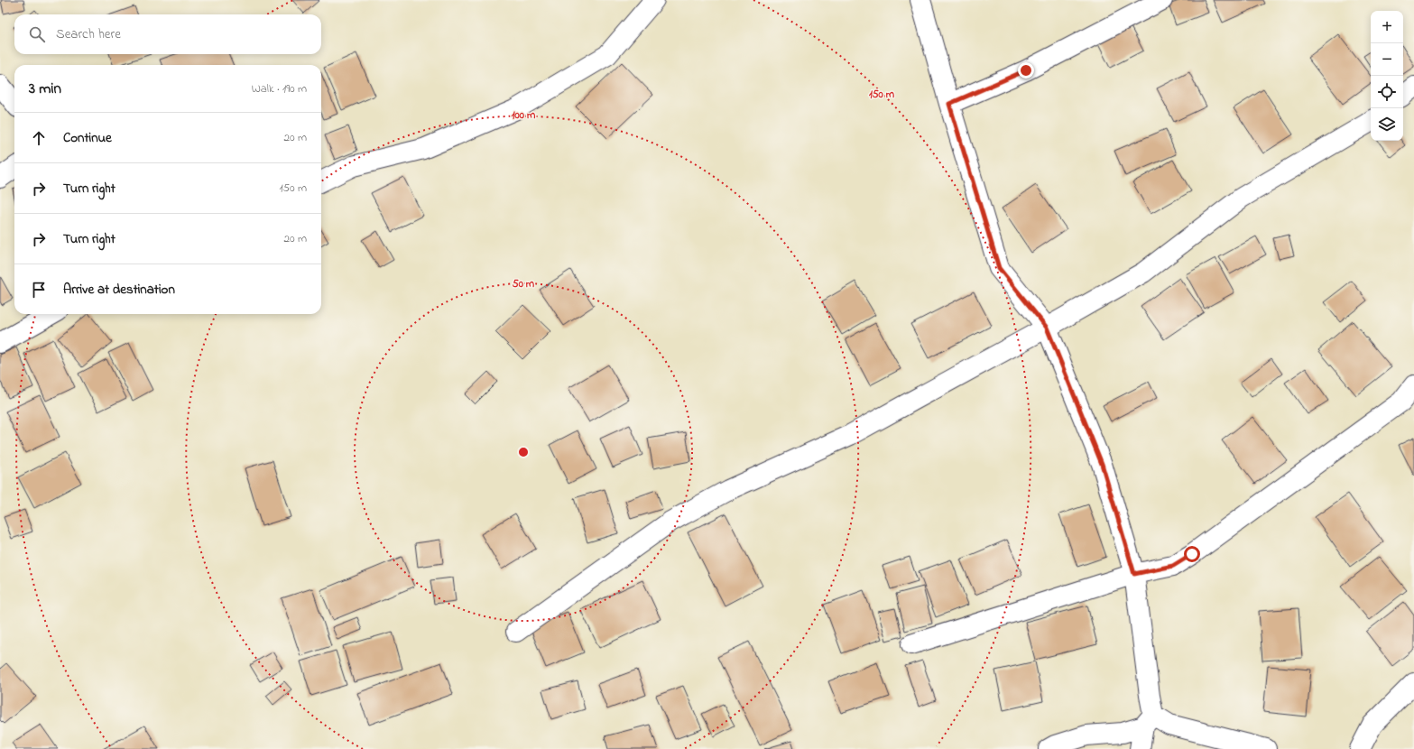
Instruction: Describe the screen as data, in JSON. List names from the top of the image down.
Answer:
{
  "page": {
    "map_buttons": ["+", "−"],
    "search": "Search here",
    "heading": ["3 min", "Walk · 190 m"],
    "list": [
      ["Continue", "20 m"],
      ["Turn right", "150 m"],
      ["Turn right", "20 m"],
      "Arrive at destination"
    ]
  },
  "rings": ["150 m", "100 m", "50 m"]
}
